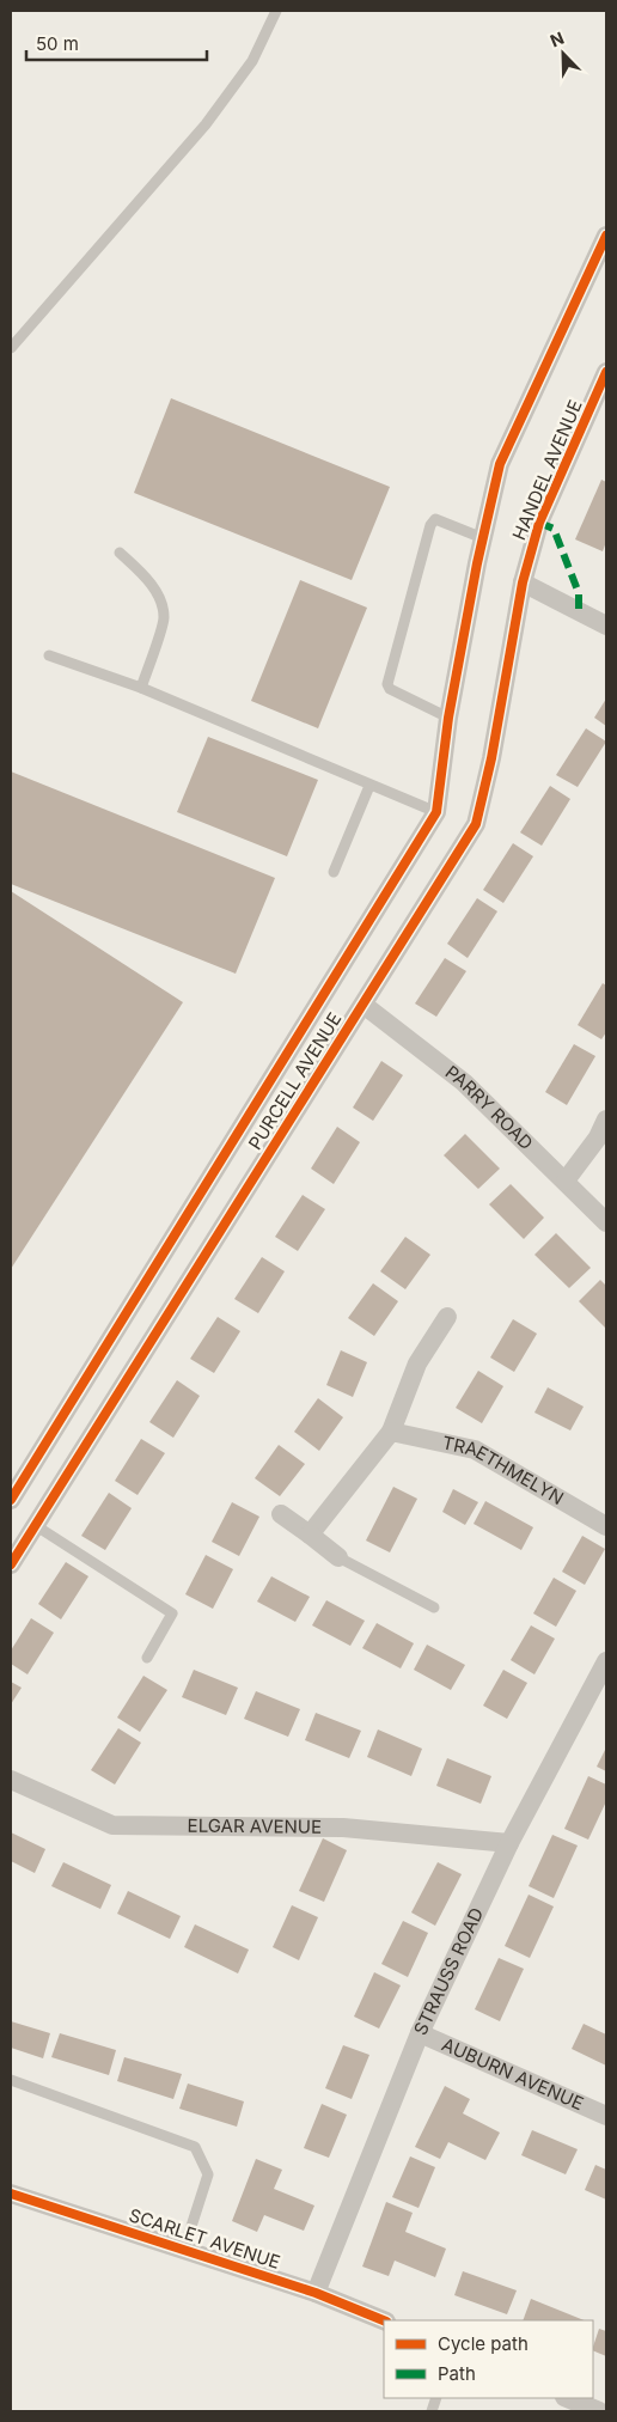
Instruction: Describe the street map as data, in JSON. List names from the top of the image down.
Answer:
{
  "streets": {
    "street": [
      "HANDEL AVENUE",
      "PURCELL AVENUE",
      "PARRY ROAD",
      "TRAETHMELYN",
      "ELGAR AVENUE",
      "STRAUSS ROAD",
      "AUBURN AVENUE",
      "SCARLET AVENUE"
    ]
  },
  "crossings": [
    ["HANDEL AVENUE", "PURCELL AVENUE"],
    ["PURCELL AVENUE", "PARRY ROAD"],
    ["ELGAR AVENUE", "STRAUSS ROAD"],
    ["STRAUSS ROAD", "AUBURN AVENUE"],
    ["STRAUSS ROAD", "SCARLET AVENUE"]
  ],
  "legend": ["Cycle path", "Path"],
  "scale_bar": "50 m",
  "north": "top left"
}
